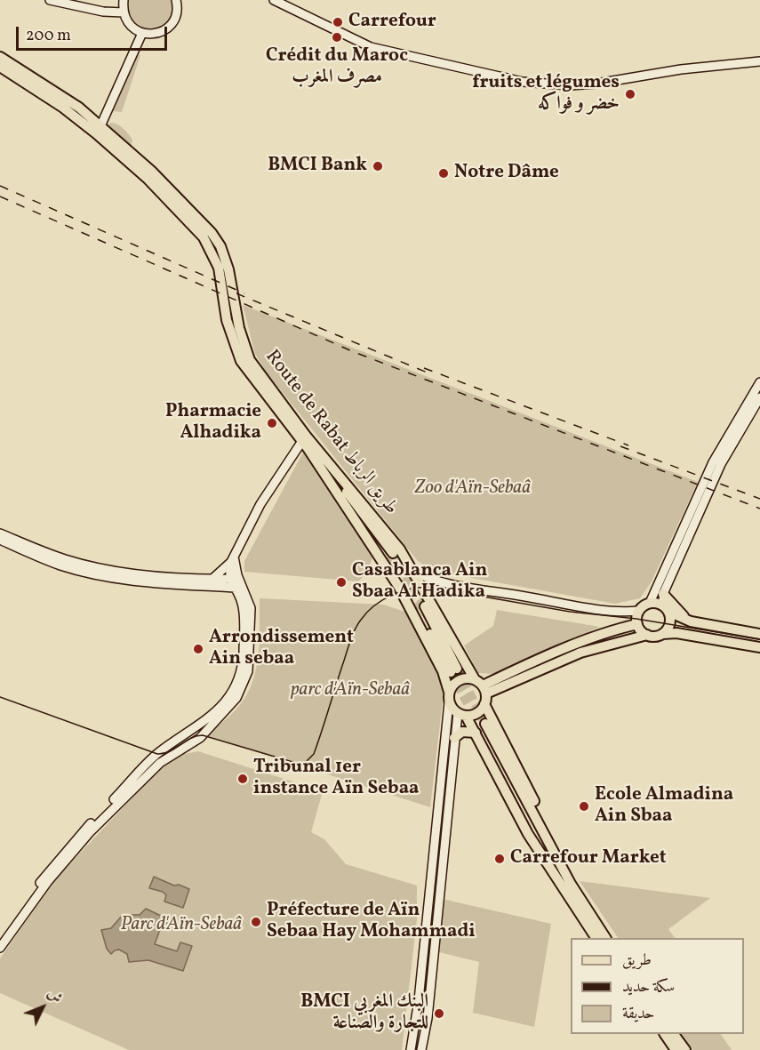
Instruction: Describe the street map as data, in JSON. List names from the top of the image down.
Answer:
{
  "streets": {
    "main road": ["Route de Rabat طريق الرباط"]
  },
  "parks": ["Zoo d'Aïn-Sebaâ", "parc d'Aïn-Sebaâ", "Parc d'Aïn-Sebaâ"],
  "places": [
    "Carrefour",
    "Crédit du Maroc مصرف المغرب",
    "fruits et légumes خضر و فواكه",
    "BMCI Bank",
    "Notre Dâme",
    "Pharmacie Alhadika",
    "Casablanca Ain Sbaa Al Hadika",
    "Arrondissement Ain sebaa",
    "Tribunal 1er instance Aïn Sebaa",
    "Ecole Almadina Ain Sbaa",
    "Carrefour Market",
    "Préfecture de Aïn Sebaa Hay Mohammadi",
    "BMCI البنك المغربي للتجارة والصناعة"
  ],
  "legend": ["طريق", "سكة حديد", "حديقة"],
  "scale_bar": "200 m",
  "north": "top right"
}
